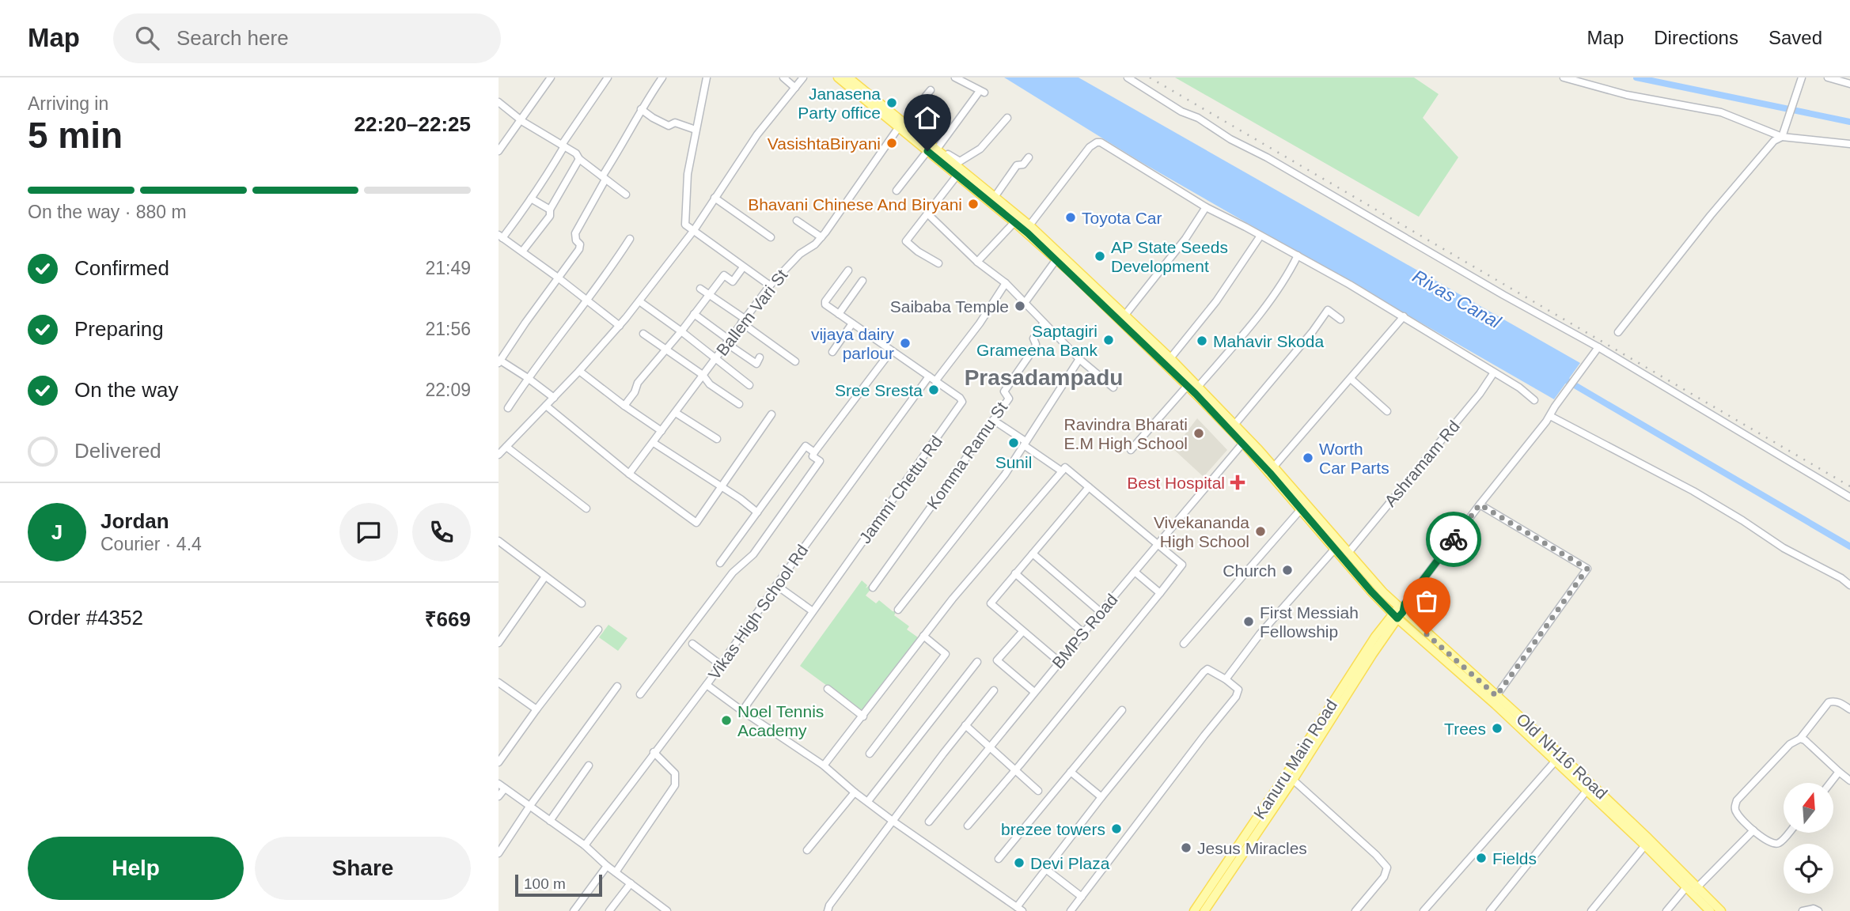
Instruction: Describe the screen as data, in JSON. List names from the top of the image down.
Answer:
{
  "streets": {
    "main road": ["Old NH16 Road", "Kanuru Main Road"],
    "street": [
      "Ballem Vari St",
      "Komma Ramu St",
      "Ashramam Rd",
      "Jammi Chettu Rd",
      "Vikas High School Rd",
      "BMPS Road"
    ]
  },
  "crossings": [
    ["Ballem Vari St", "Old NH16 Road"],
    ["Ashramam Rd", "Old NH16 Road"],
    ["Jammi Chettu Rd", "Vikas High School Rd"],
    ["BMPS Road", "Old NH16 Road"],
    ["Old NH16 Road", "Kanuru Main Road"]
  ],
  "districts": ["Prasadampadu"],
  "water": ["Rivas Canal"],
  "places": {
    "other": [
      "Janasena Party office",
      "VasishtaBiryani",
      "Bhavani Chinese And Biryani",
      "Toyota Car",
      "AP State Seeds Development",
      "Saibaba Temple",
      "Saptagiri Grameena Bank",
      "Mahavir Skoda",
      "vijaya dairy parlour",
      "Sree Sresta",
      "Ravindra Bharati E.M High School",
      "Sunil",
      "Worth Car Parts",
      "Vivekananda High School",
      "Church",
      "First Messiah Fellowship",
      "Noel Tennis Academy",
      "Trees",
      "brezee towers",
      "Jesus Miracles",
      "Fields",
      "Devi Plaza"
    ],
    "health": ["Best Hospital"]
  },
  "scale_bar": "100 m",
  "north": "top",
  "page": {
    "header": "Map",
    "search": "Search here",
    "nav": ["Map", "Directions", "Saved"],
    "heading": ["5 min", "Arriving in", "22:20–22:25"],
    "panel": [
      "Jordan",
      "Courier · 4.4",
      "Order #4352",
      "₹669"
    ],
    "bar": "On the way · 880 m",
    "list": [
      ["Confirmed", "21:49"],
      ["Preparing", "21:56"],
      ["On the way", "22:09"],
      "Delivered"
    ],
    "round": "J",
    "buttons": ["Help", "Share"],
    "scale": "100 m"
  }
}
